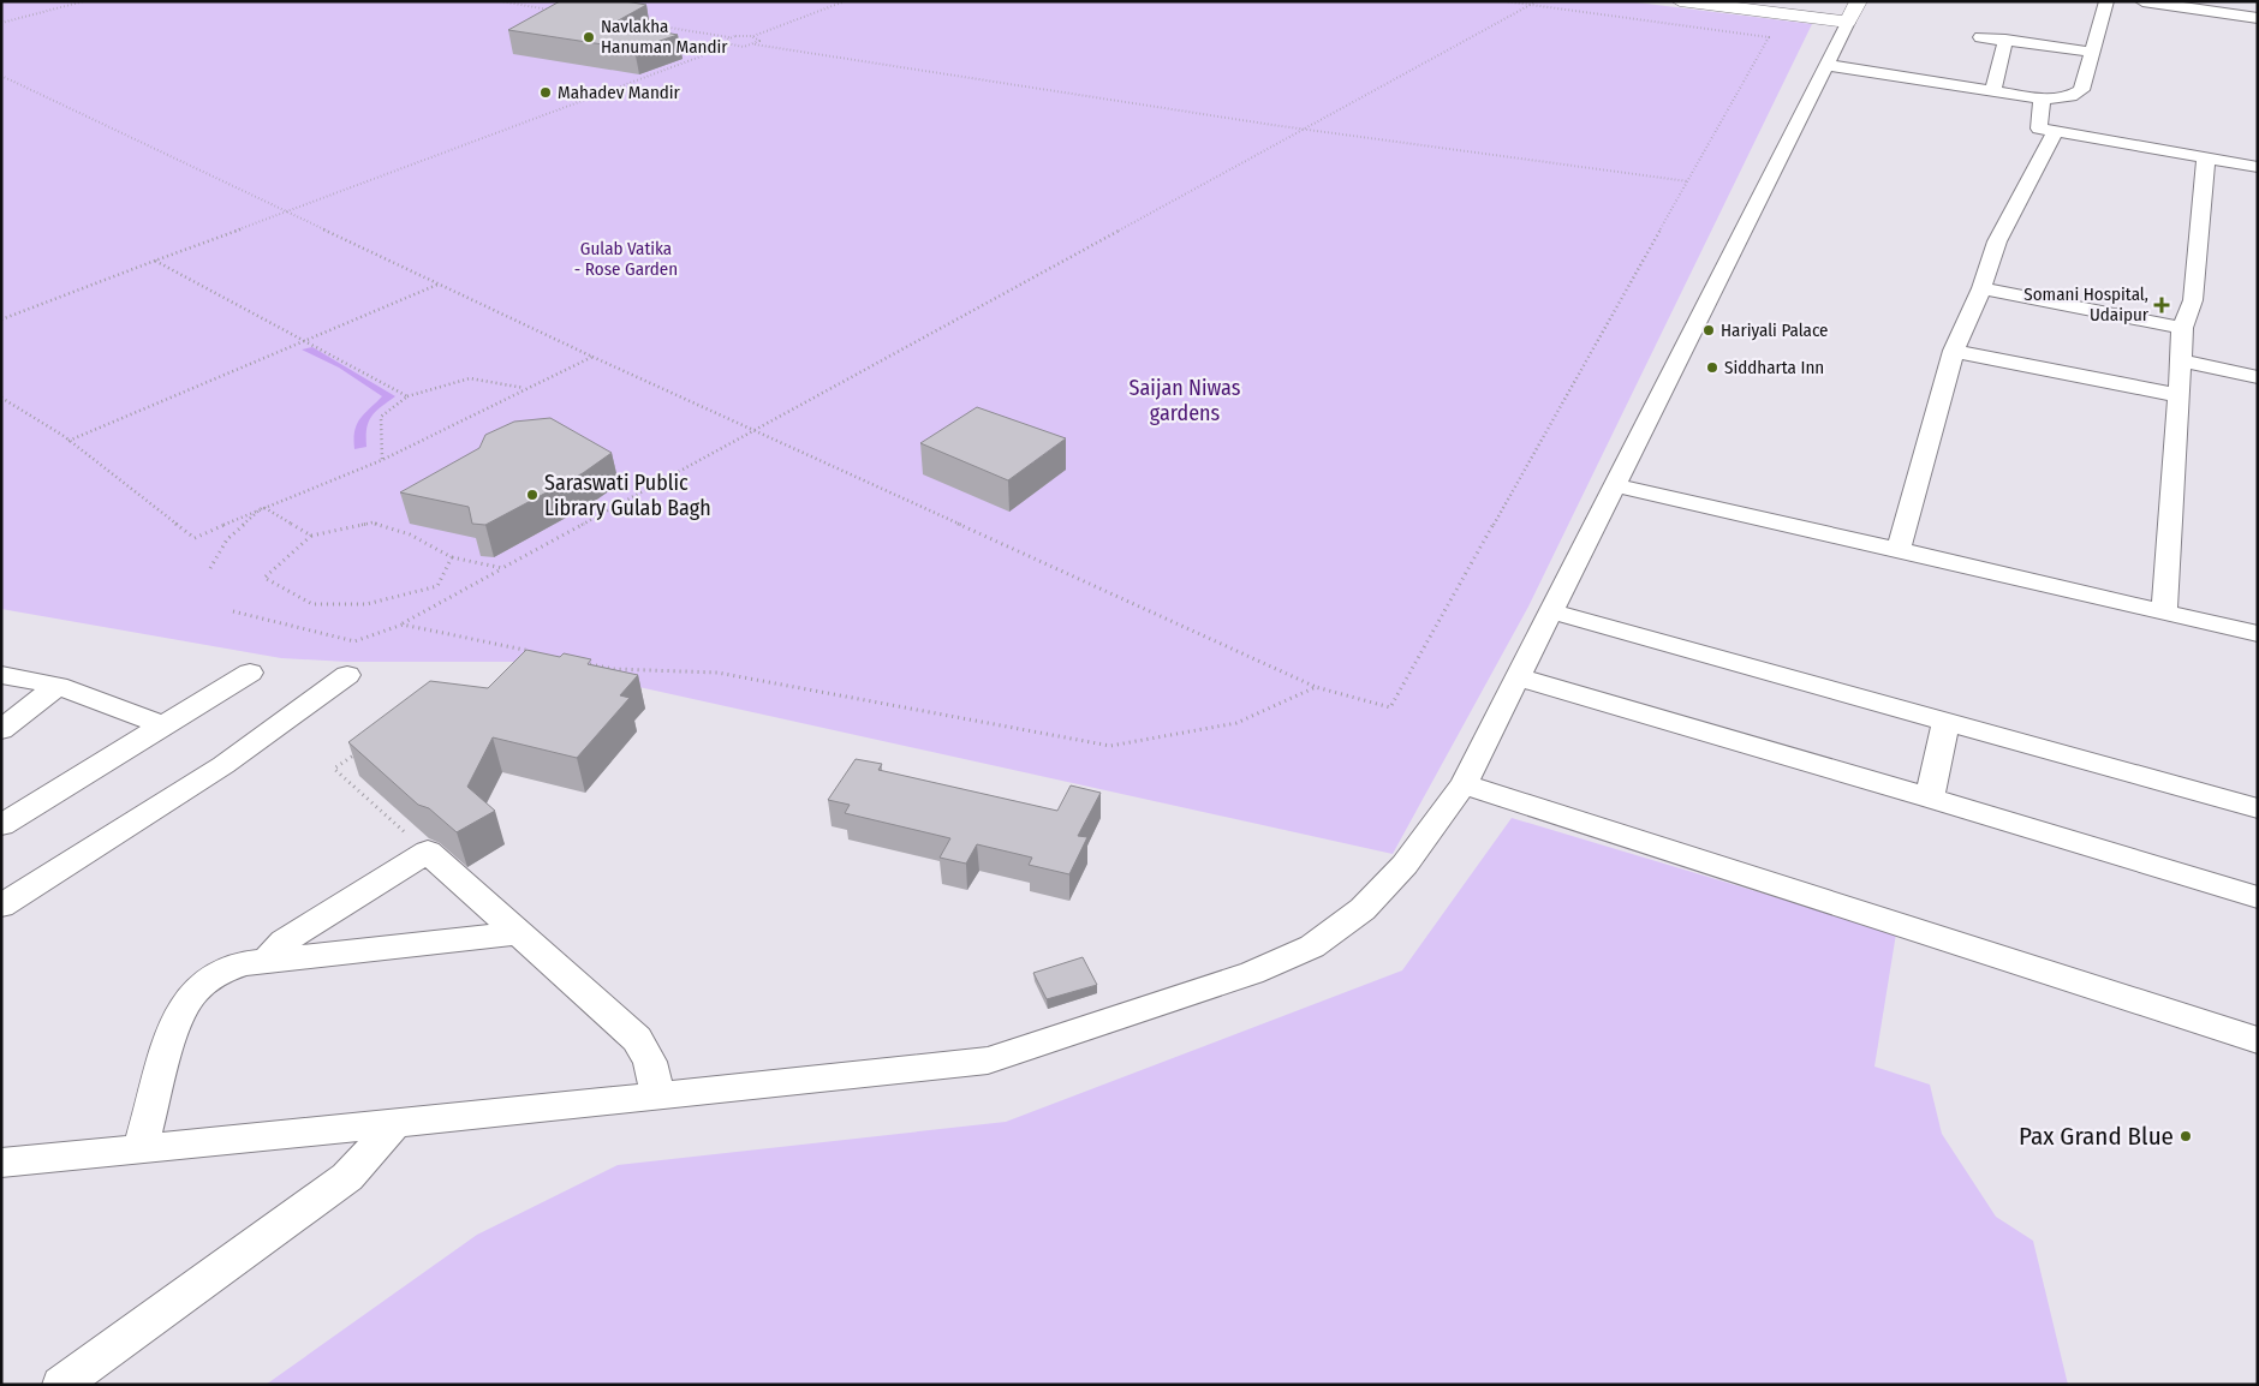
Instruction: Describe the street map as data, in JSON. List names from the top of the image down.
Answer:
{
  "parks": ["Gulab Vatika - Rose Garden", "Saijan Niwas gardens"],
  "places": {
    "other": [
      "Navlakha Hanuman Mandir",
      "Mahadev Mandir",
      "Hariyali Palace",
      "Siddharta Inn",
      "Saraswati Public Library Gulab Bagh",
      "Pax Grand Blue"
    ],
    "health": ["Somani Hospital, Udaipur"]
  }
}
